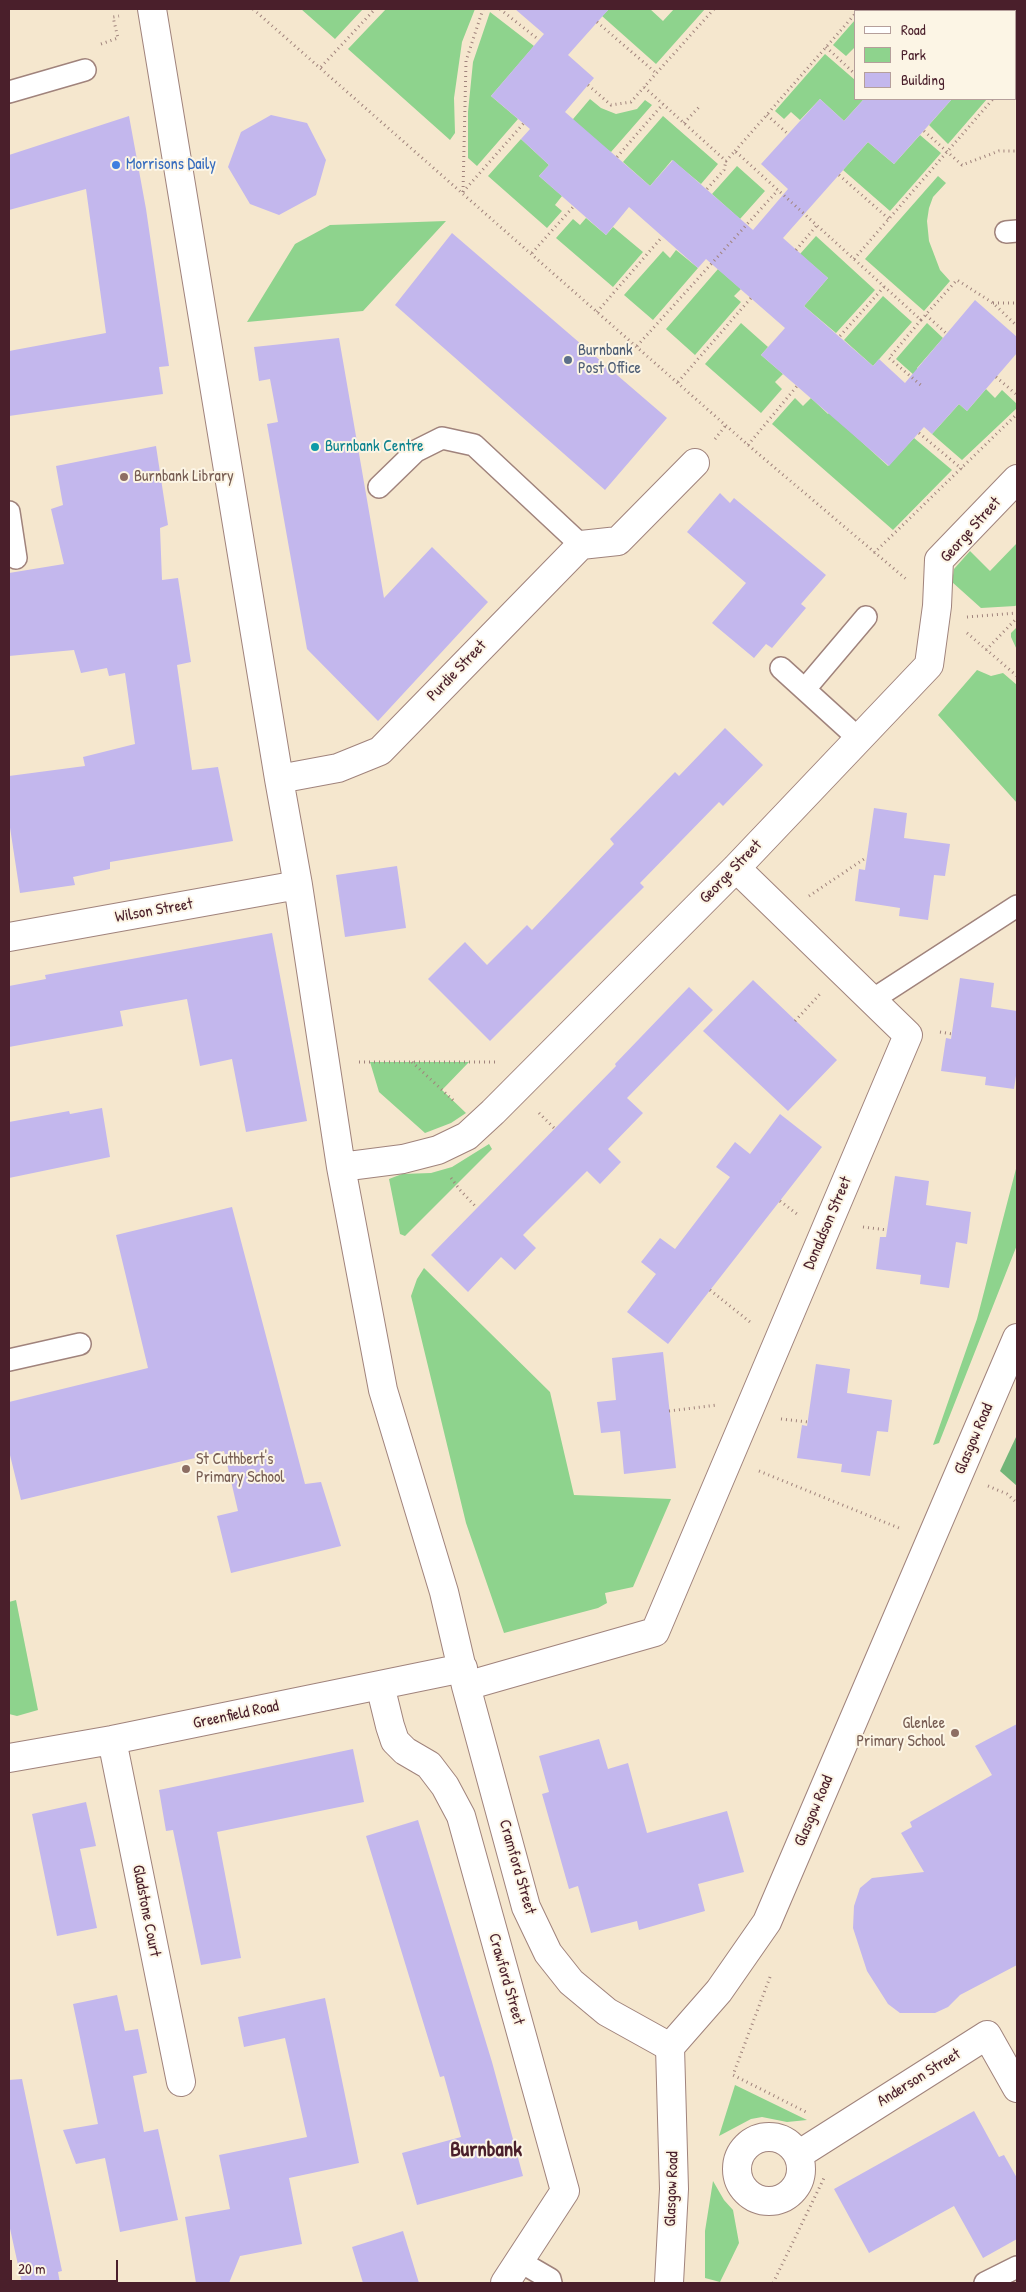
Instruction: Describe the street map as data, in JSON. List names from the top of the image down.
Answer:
{
  "streets": {
    "street": [
      "George Street",
      "Purdie Street",
      "Wilson Street",
      "Donaldson Street",
      "Glasgow Road",
      "Greenfield Road",
      "Cramford Street",
      "Gladstone Court",
      "Crawford Street",
      "Anderson Street"
    ]
  },
  "crossings": [
    ["George Street", "Donaldson Street"],
    ["George Street", "Cramford Street"],
    ["Wilson Street", "Cramford Street"],
    ["Donaldson Street", "Greenfield Road"],
    ["Glasgow Road", "Cramford Street"],
    ["Greenfield Road", "Cramford Street"],
    ["Greenfield Road", "Gladstone Court"],
    ["Greenfield Road", "Crawford Street"]
  ],
  "districts": ["Burnbank"],
  "places": [
    "Morrisons Daily",
    "Burnbank Post Office",
    "Burnbank Centre",
    "Burnbank Library",
    "St Cuthbert's Primary School",
    "Glenlee Primary School"
  ],
  "legend": ["Road", "Park", "Building"],
  "scale_bar": "20 m"
}
